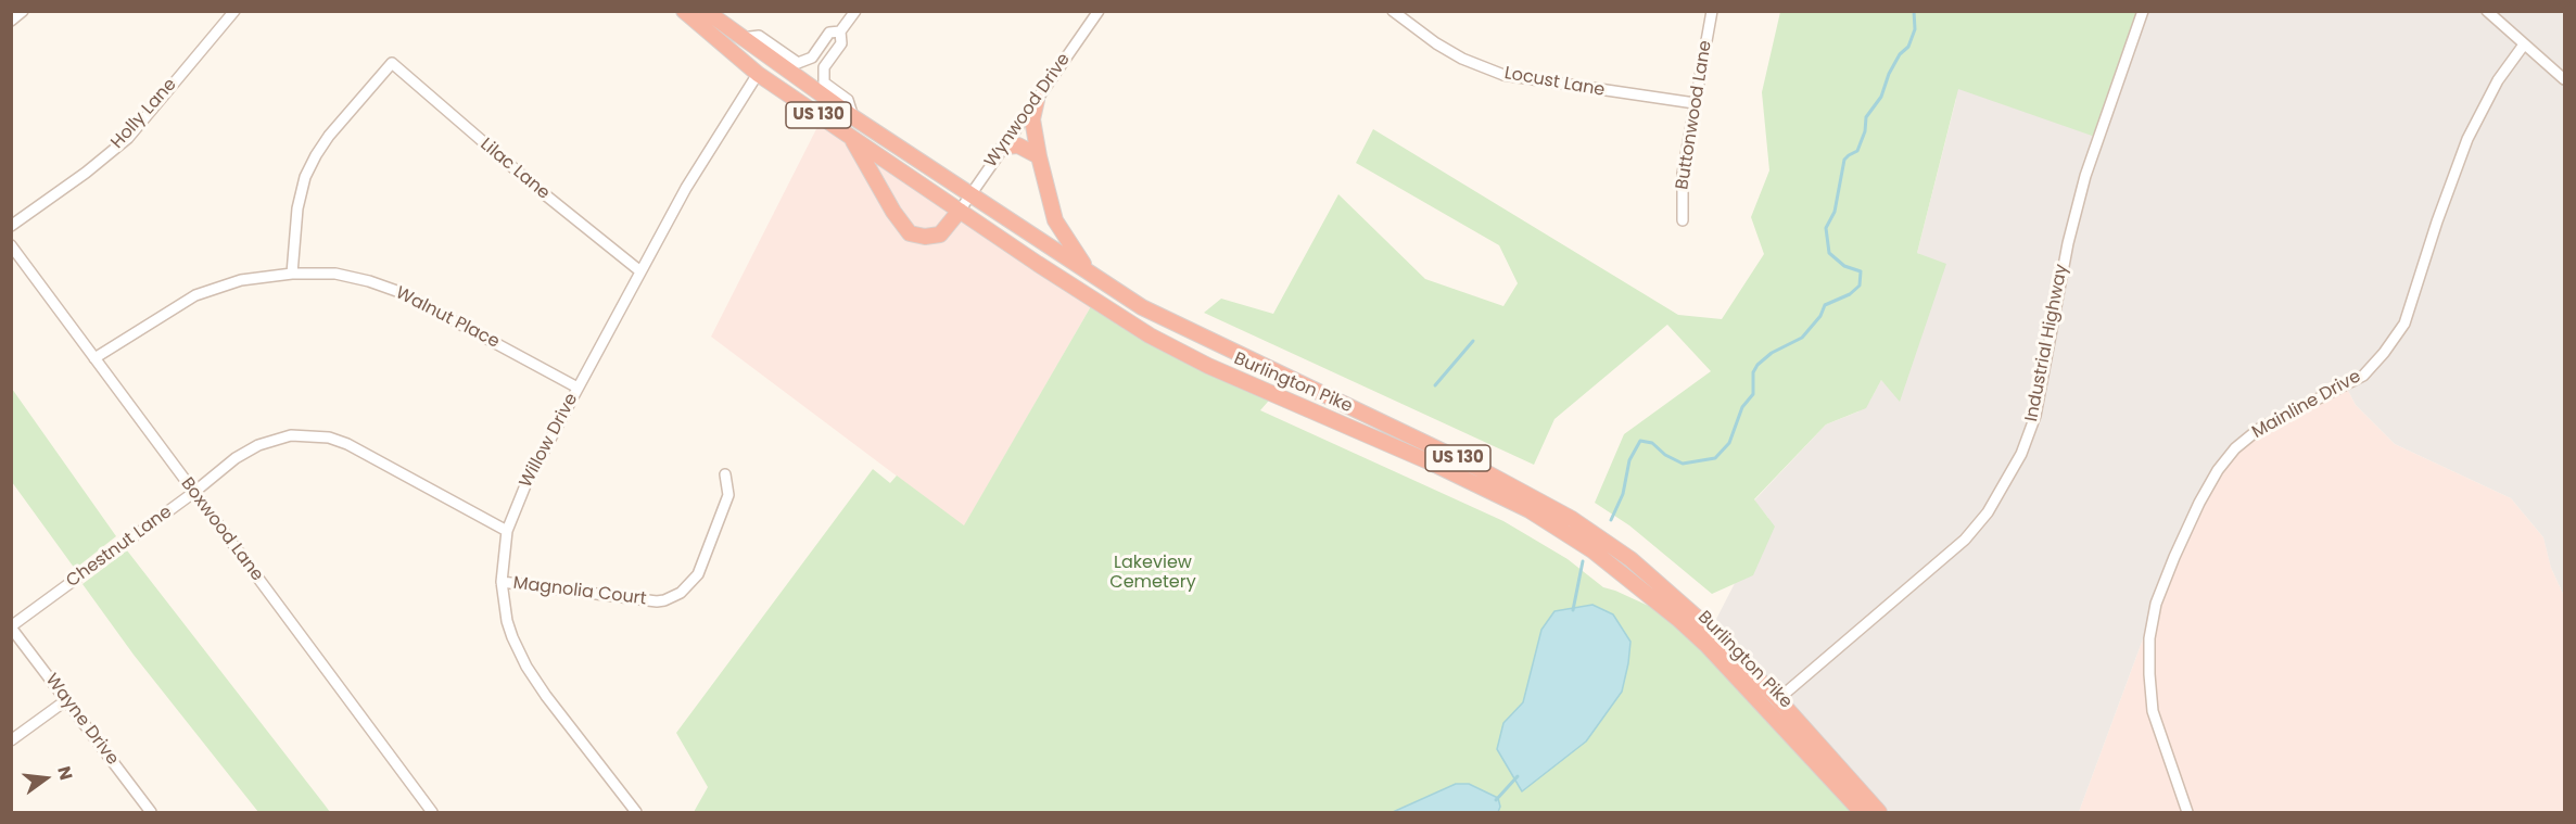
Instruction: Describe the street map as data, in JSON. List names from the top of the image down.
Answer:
{
  "streets": {
    "highway": ["US 130", "Burlington Pike"],
    "street": [
      "Locust Lane",
      "Wynwood Drive",
      "Holly Lane",
      "Buttonwood Lane",
      "Lilac Lane",
      "Walnut Place",
      "Industrial Highway",
      "Mainline Drive",
      "Willow Drive",
      "Boxwood Lane",
      "Chestnut Lane",
      "Magnolia Court",
      "Wayne Drive"
    ]
  },
  "crossings": [
    ["Locust Lane", "Buttonwood Lane"],
    ["Wynwood Drive", "Burlington Pike"],
    ["Lilac Lane", "Walnut Place"],
    ["Lilac Lane", "Willow Drive"],
    ["Walnut Place", "Willow Drive"],
    ["Walnut Place", "Boxwood Lane"],
    ["Industrial Highway", "Burlington Pike"],
    ["Burlington Pike", "Willow Drive"],
    ["Willow Drive", "Chestnut Lane"],
    ["Willow Drive", "Magnolia Court"],
    ["Boxwood Lane", "Chestnut Lane"],
    ["Chestnut Lane", "Wayne Drive"]
  ],
  "parks": ["Lakeview Cemetery"],
  "north": "right"
}
